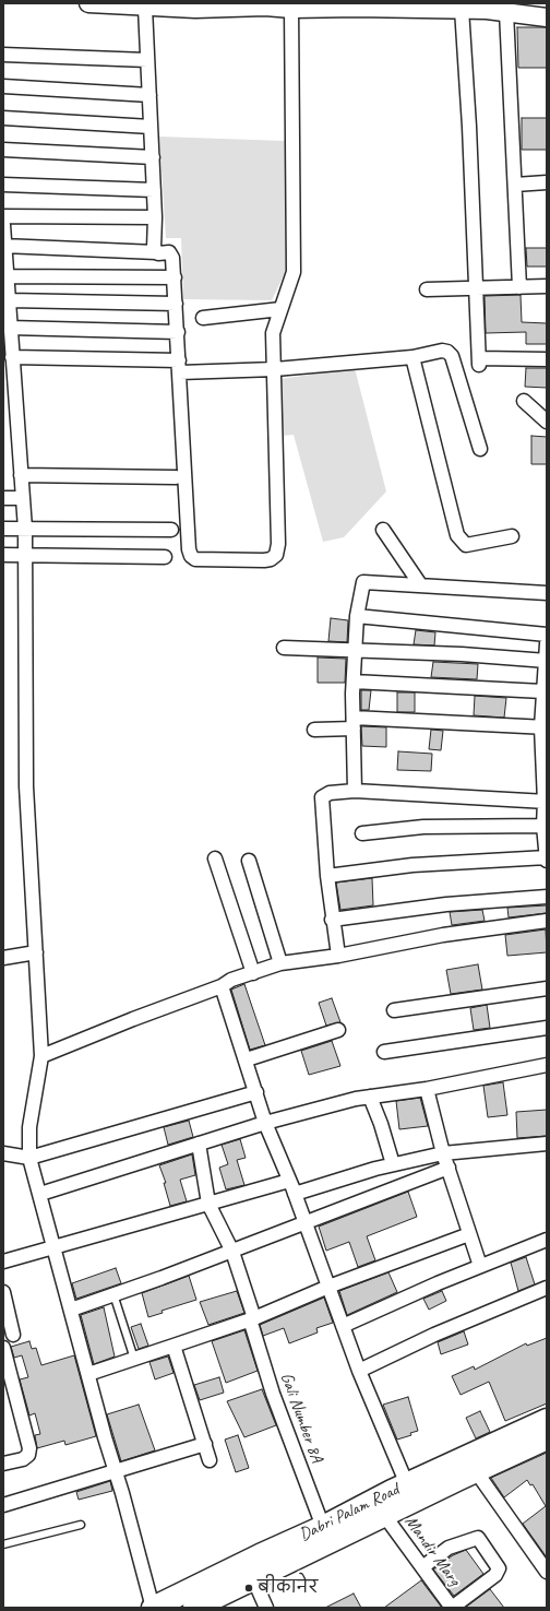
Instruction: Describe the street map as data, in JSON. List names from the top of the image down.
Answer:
{
  "streets": {
    "main road": ["Dabri Palam Road"],
    "street": ["Gali Number 8A", "Mandir Marg"]
  },
  "crossings": [
    ["Gali Number 8A", "Dabri Palam Road"],
    ["Dabri Palam Road", "Mandir Marg"]
  ],
  "places": ["बीकानेर"]
}
